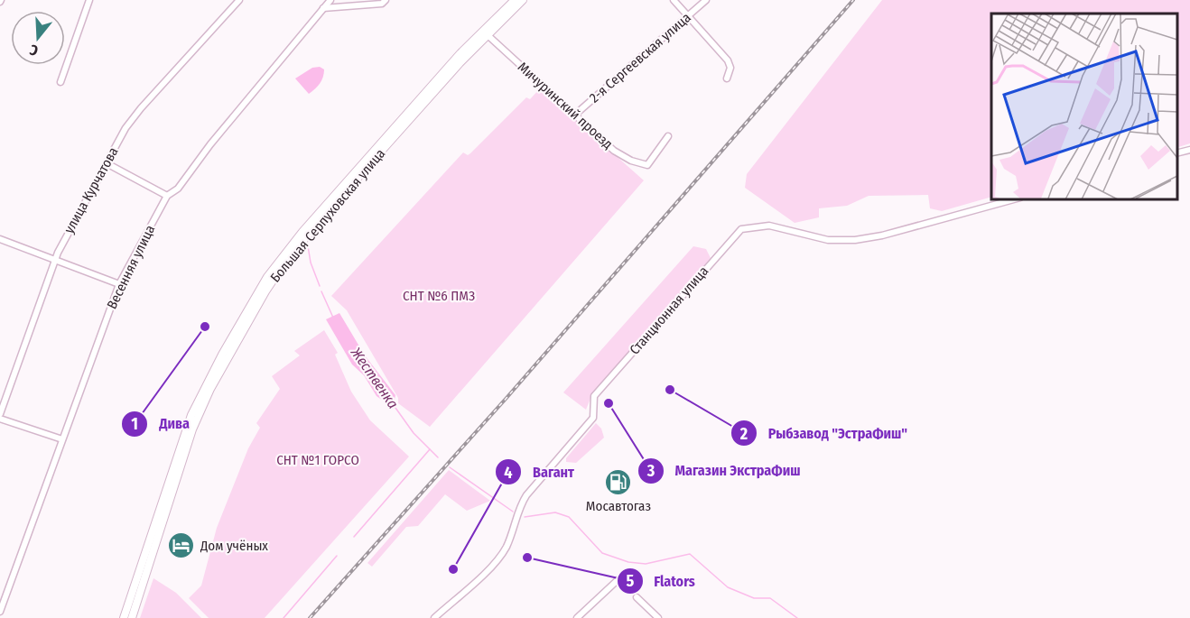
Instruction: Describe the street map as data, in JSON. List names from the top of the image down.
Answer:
{
  "streets": {
    "main road": ["Большая Серпуховская улица"],
    "street": [
      "2-я Сергеевская улица",
      "Мичуринский проезд",
      "улица Курчатова",
      "Весенняя улица",
      "Станционная улица"
    ]
  },
  "crossings": [
    ["2-я Сергеевская улица", "Мичуринский проезд"],
    ["Мичуринский проезд", "Большая Серпуховская улица"]
  ],
  "water": ["Жественка"],
  "parks": ["СНТ №6 ПМЗ", "СНТ №1 ГОРСО"],
  "places": {
    "other": [
      "Дива",
      "Рыбзавод \"ЭстраФиш\"",
      "Магазин ЭкстраФиш",
      "Flators",
      "Вагант"
    ],
    "fuel station": ["Мосавтогаз"],
    "hotel": ["Дом учёных"]
  },
  "north": "bottom"
}
